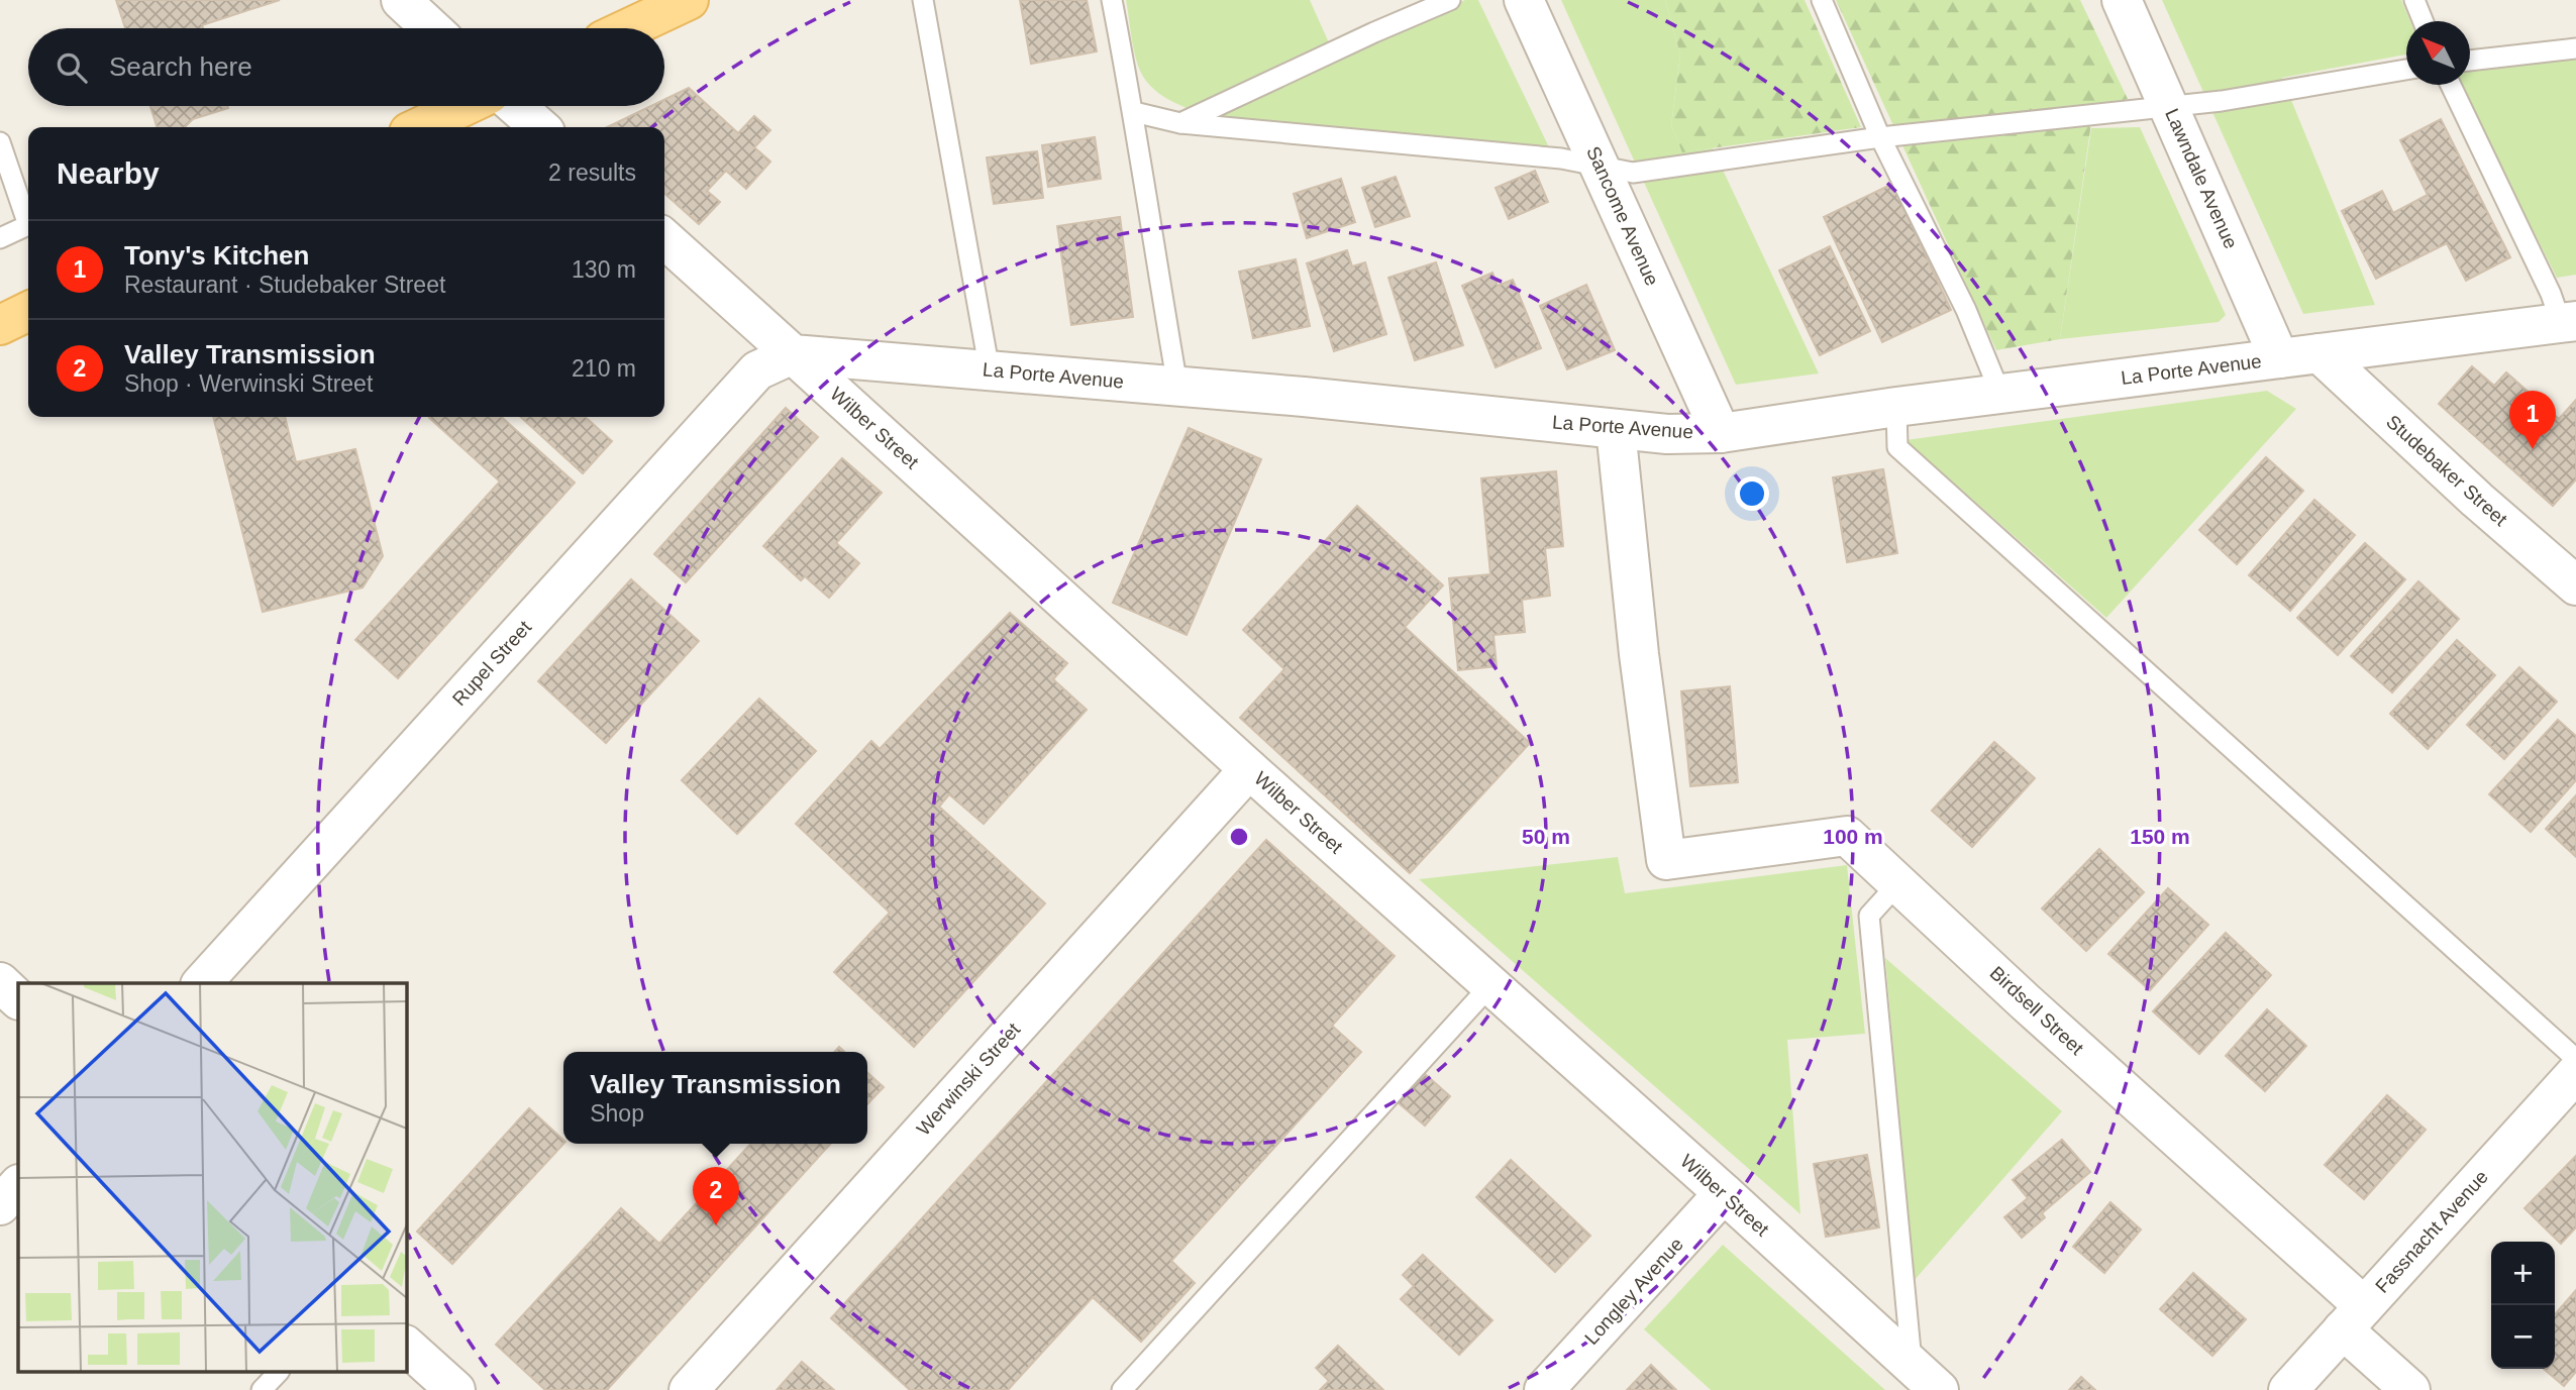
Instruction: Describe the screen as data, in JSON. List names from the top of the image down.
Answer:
{
  "streets": {
    "street": [
      "Lawndale Avenue",
      "Sancome Avenue",
      "La Porte Avenue",
      "Wilber Street",
      "Studebaker Street",
      "Rupel Street",
      "Birdsell Street",
      "Werwinski Street",
      "Fassnacht Avenue",
      "Longley Avenue"
    ]
  },
  "crossings": [
    ["Lawndale Avenue", "La Porte Avenue"],
    ["Sancome Avenue", "La Porte Avenue"],
    ["La Porte Avenue", "Wilber Street"],
    ["La Porte Avenue", "Studebaker Street"],
    ["La Porte Avenue", "Rupel Street"],
    ["La Porte Avenue", "Birdsell Street"],
    ["Wilber Street", "Rupel Street"],
    ["Wilber Street", "Werwinski Street"],
    ["Wilber Street", "Longley Avenue"],
    ["Birdsell Street", "Fassnacht Avenue"]
  ],
  "north": "top left",
  "page": {
    "search": "Search here",
    "heading": ["Nearby", "2 results"],
    "list": [
      {
        "mark": "1",
        "name": "Tony's Kitchen",
        "note": "Restaurant · Studebaker Street",
        "value": "130 m"
      },
      {
        "mark": "2",
        "name": "Valley Transmission",
        "note": "Shop · Werwinski Street",
        "value": "210 m"
      }
    ],
    "pins": ["1", "2"],
    "popup": ["Valley Transmission", "Shop"],
    "map_buttons": ["+", "−"]
  },
  "rings": ["50 m", "100 m", "150 m"]
}
